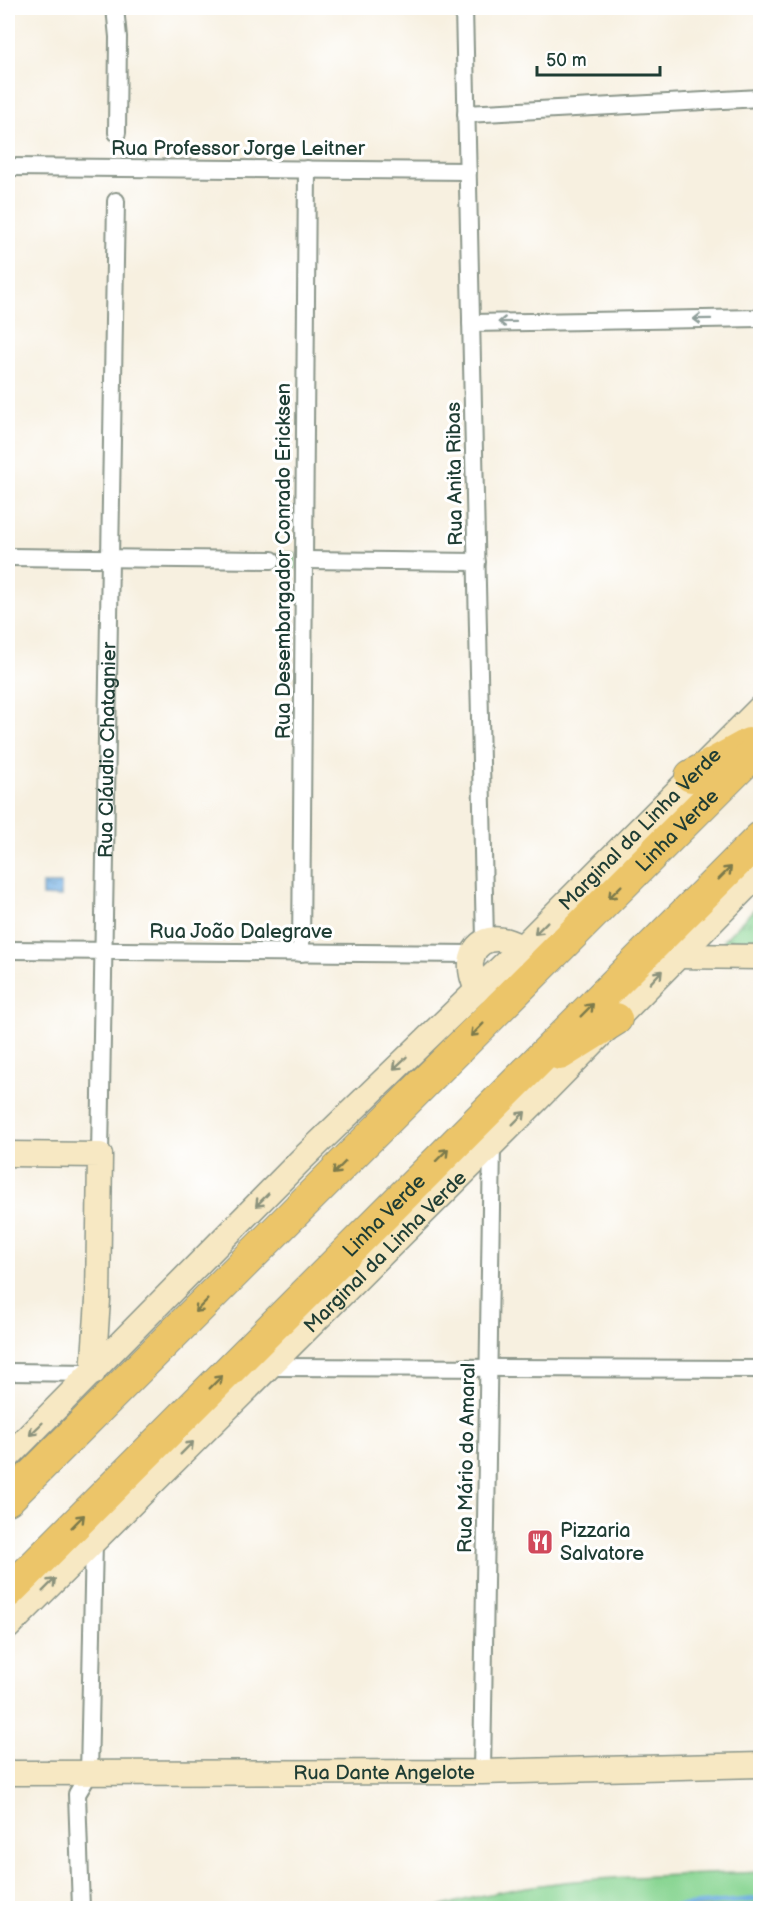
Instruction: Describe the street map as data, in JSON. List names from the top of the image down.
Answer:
{
  "streets": {
    "highway": ["Linha Verde"],
    "main road": ["Rua Cláudio Chatagnier", "Marginal da Linha Verde", "Rua Dante Angelote"],
    "street": [
      "Rua Professor Jorge Leitner",
      "Rua Anita Ribas",
      "Rua Desembargador Conrado Ericksen",
      "Rua João Dalegrave",
      "Rua Mário do Amaral"
    ]
  },
  "crossings": [
    ["Rua Professor Jorge Leitner", "Rua Anita Ribas"],
    ["Rua Professor Jorge Leitner", "Rua Desembargador Conrado Ericksen"],
    ["Rua Anita Ribas", "Rua João Dalegrave"],
    ["Rua Desembargador Conrado Ericksen", "Rua João Dalegrave"],
    ["Rua Cláudio Chatagnier", "Marginal da Linha Verde"],
    ["Rua Cláudio Chatagnier", "Rua João Dalegrave"],
    ["Marginal da Linha Verde", "Rua Mário do Amaral"],
    ["Rua Mário do Amaral", "Rua Dante Angelote"]
  ],
  "places": {
    "restaurant": ["Pizzaria Salvatore"]
  },
  "scale_bar": "50 m"
}
